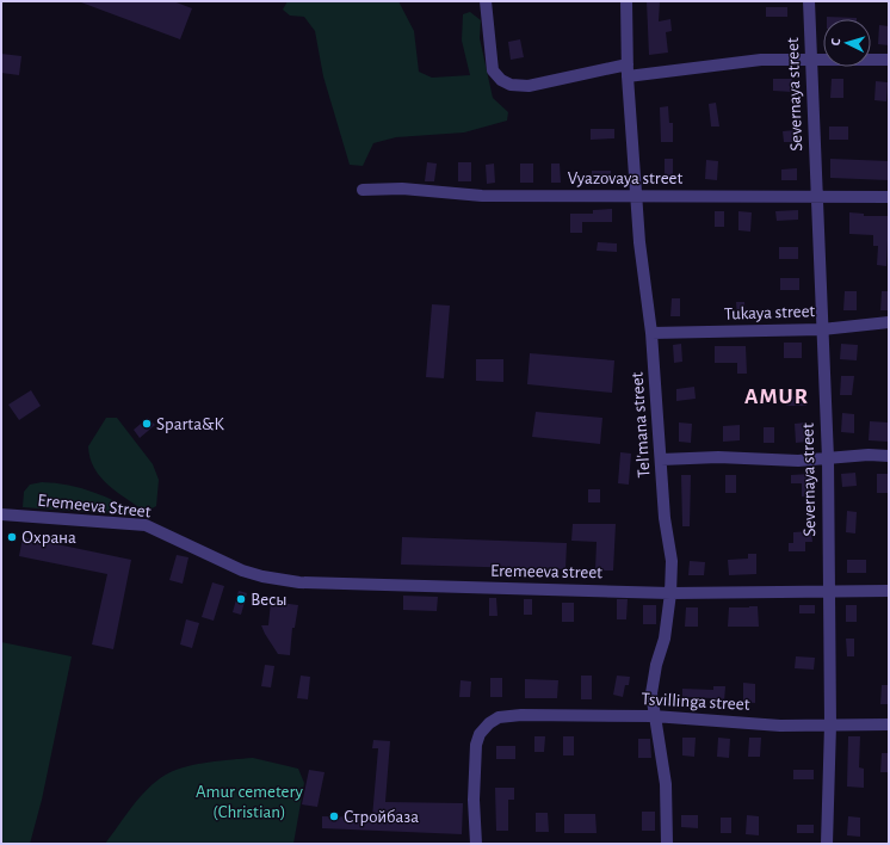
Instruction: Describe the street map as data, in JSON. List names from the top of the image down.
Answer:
{
  "streets": {
    "street": [
      "Severnaya street",
      "Vyazovaya street",
      "Tukaya street",
      "Tel'mana street",
      "Eremeeva street",
      "Tsvillinga street"
    ]
  },
  "crossings": [
    ["Severnaya street", "Vyazovaya street"],
    ["Severnaya street", "Tukaya street"],
    ["Severnaya street", "Eremeeva street"],
    ["Severnaya street", "Tsvillinga street"],
    ["Vyazovaya street", "Tel'mana street"],
    ["Tukaya street", "Tel'mana street"],
    ["Tel'mana street", "Eremeeva street"],
    ["Tel'mana street", "Tsvillinga street"]
  ],
  "districts": ["AMUR"],
  "parks": ["Amur cemetery (Christian)"],
  "places": [
    "Sparta&K",
    "Охрана",
    "Весы",
    "Стройбаза"
  ],
  "north": "left"
}
